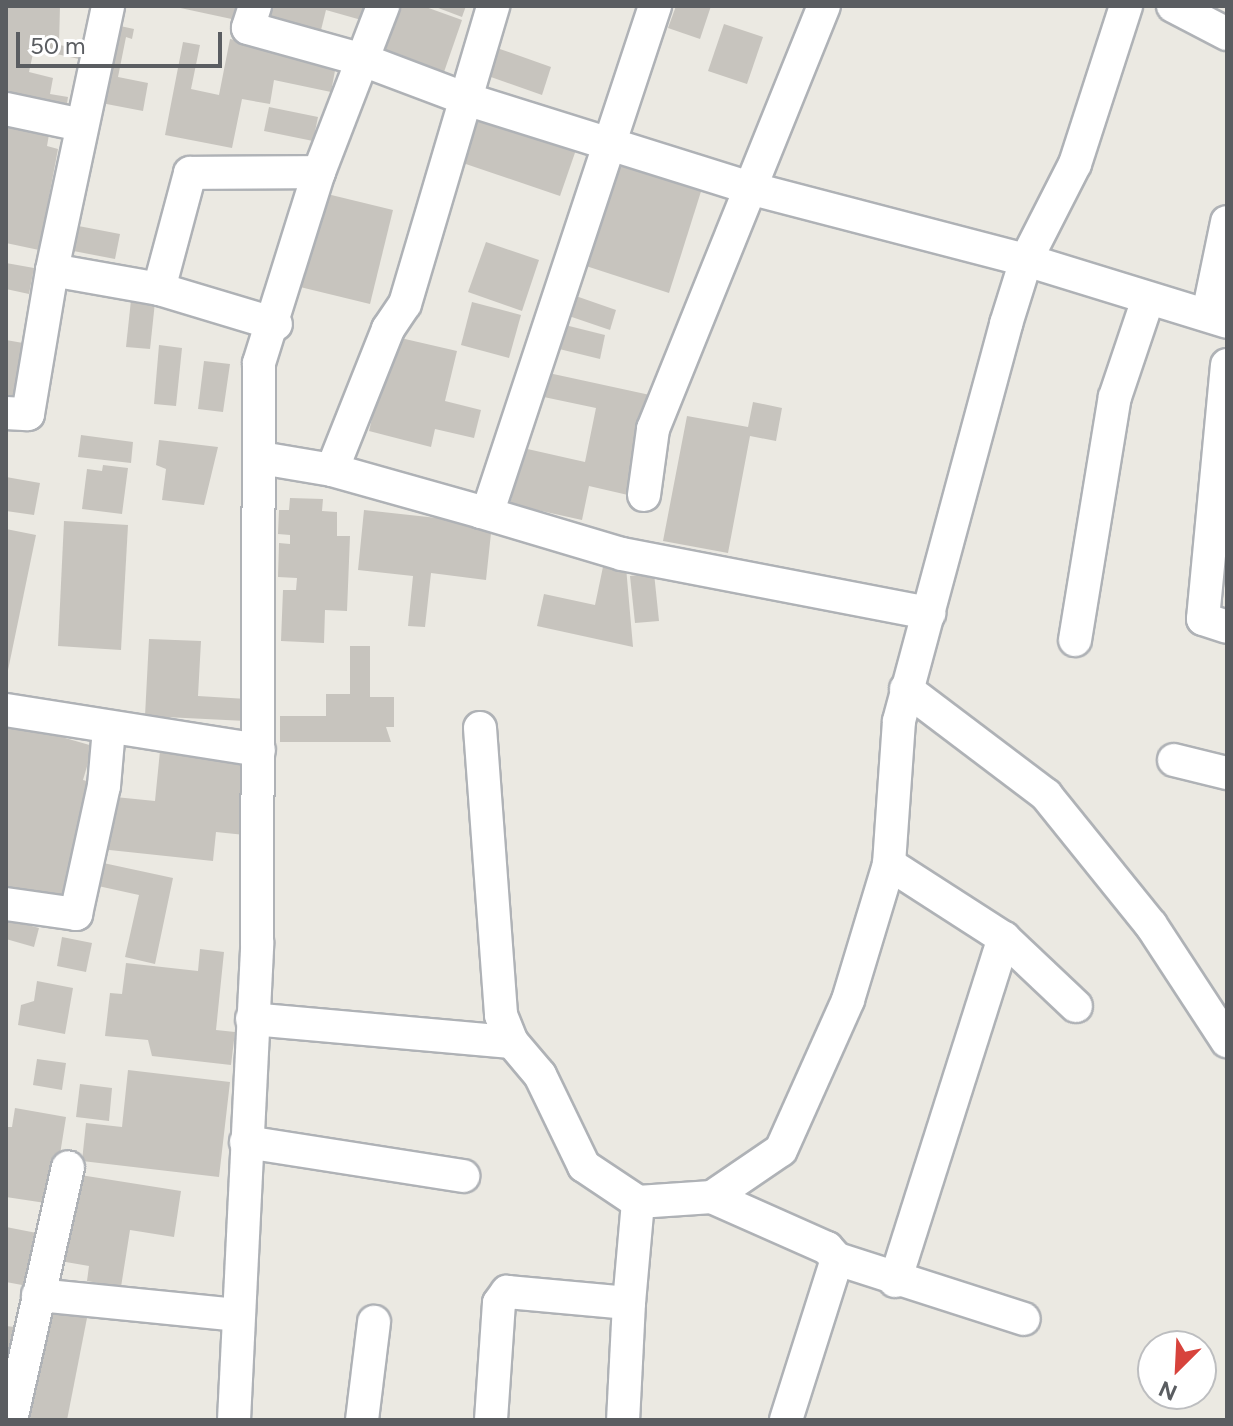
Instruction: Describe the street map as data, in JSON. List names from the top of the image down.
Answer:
{
  "scale_bar": "50 m",
  "north": "bottom left"
}
